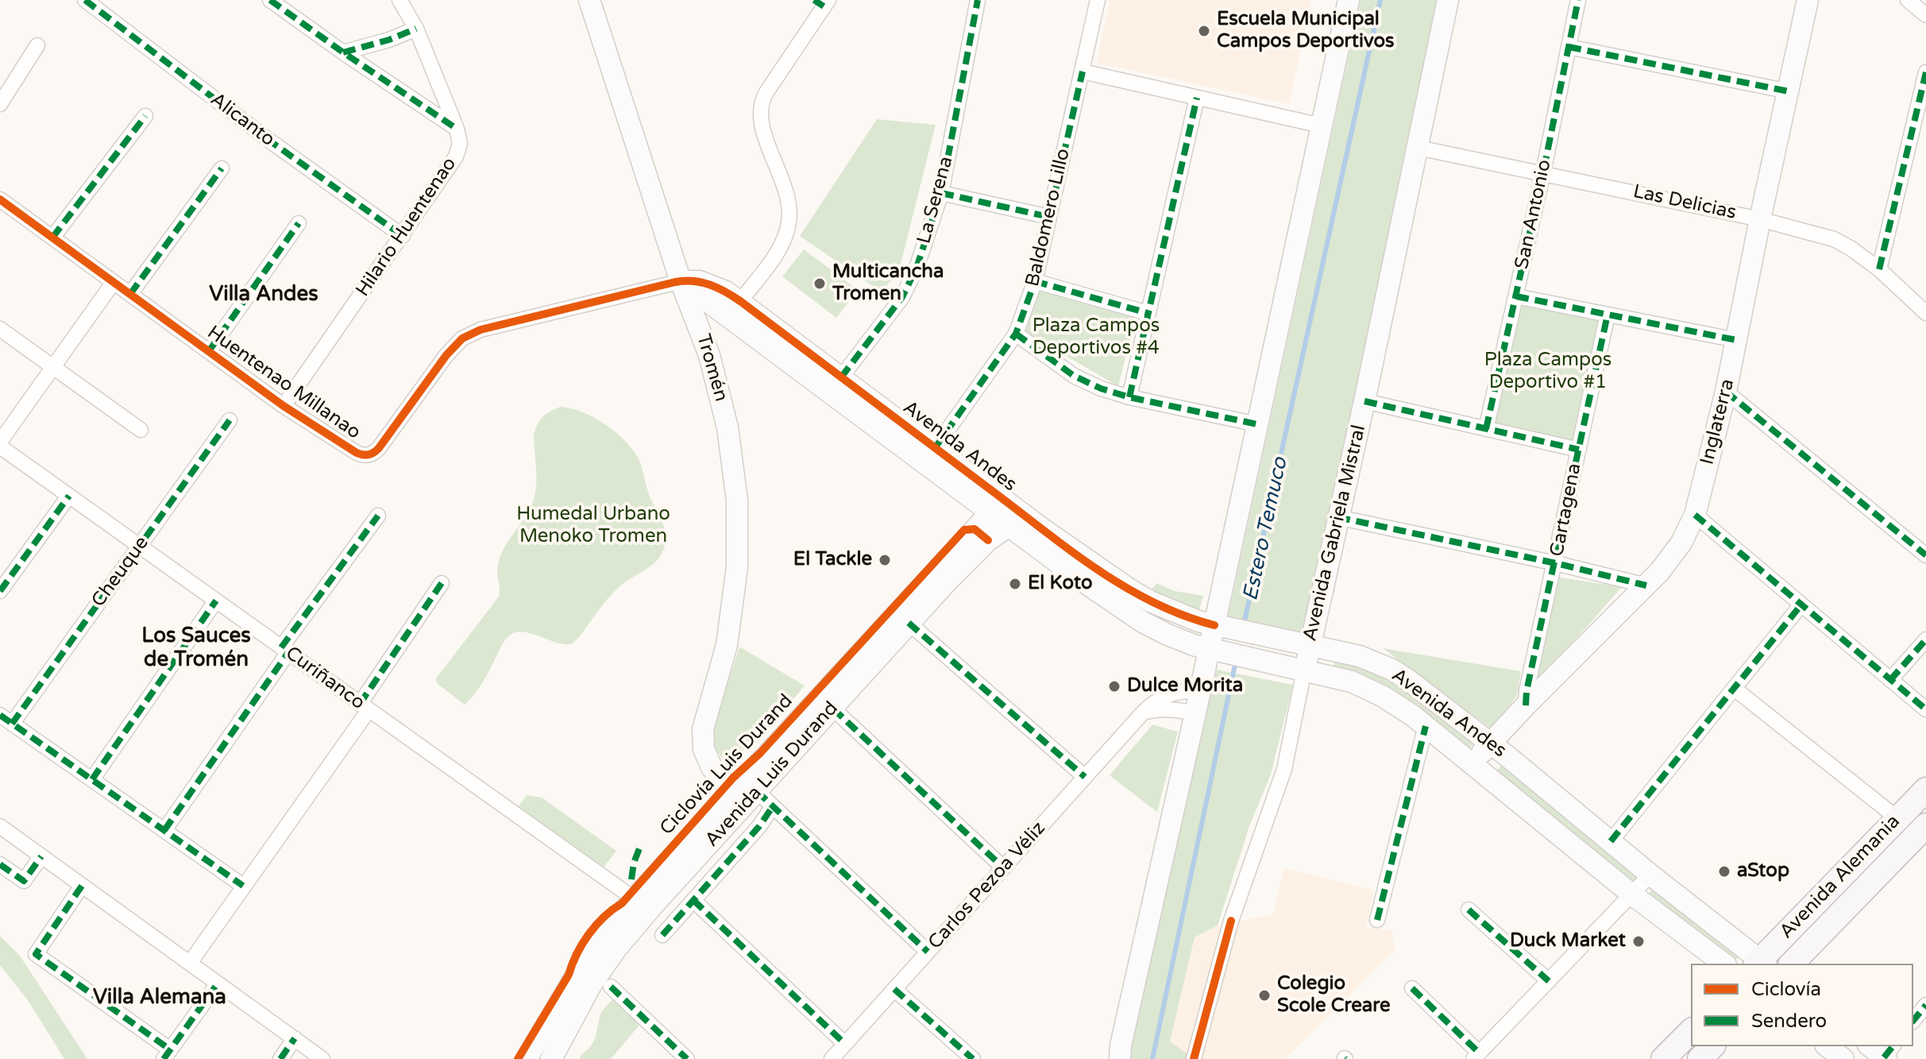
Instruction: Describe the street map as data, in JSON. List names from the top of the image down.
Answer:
{
  "streets": {
    "main road": ["Avenida Alemania"],
    "street": [
      "Alicanto",
      "La Serena",
      "Las Delicias",
      "San Antonio",
      "Baldomero Lillo",
      "Hilario Huentenao",
      "Tromén",
      "Huentenao Millanao",
      "Inglaterra",
      "Avenida Andes",
      "Cartagena",
      "Avenida Gabriela Mistral",
      "Cheuque",
      "Curiñanco",
      "Avenida Luis Durand",
      "Carlos Pezoa Véliz"
    ],
    "cycle path": ["Ciclovía Luis Durand"]
  },
  "crossings": [
    ["Alicanto", "Hilario Huentenao"],
    ["La Serena", "Avenida Andes"],
    ["Las Delicias", "San Antonio"],
    ["Las Delicias", "Inglaterra"],
    ["Las Delicias", "Avenida Gabriela Mistral"],
    ["Baldomero Lillo", "Avenida Andes"],
    ["Hilario Huentenao", "Huentenao Millanao"],
    ["Tromén", "Huentenao Millanao"],
    ["Tromén", "Avenida Andes"],
    ["Tromén", "Avenida Luis Durand"],
    ["Huentenao Millanao", "Avenida Andes"],
    ["Inglaterra", "Avenida Andes"],
    ["Inglaterra", "Cartagena"],
    ["Avenida Andes", "Avenida Gabriela Mistral"],
    ["Avenida Andes", "Avenida Luis Durand"],
    ["Avenida Andes", "Avenida Alemania"],
    ["Cheuque", "Curiñanco"],
    ["Curiñanco", "Avenida Luis Durand"]
  ],
  "districts": ["Villa Andes", "Los Sauces de Tromén", "Villa Alemana"],
  "water": ["Estero Temuco"],
  "parks": ["Plaza Campos Deportivos #4", "Plaza Campos Deportivo #1", "Humedal Urbano Menoko Tromen"],
  "places": [
    "Escuela Municipal Campos Deportivos",
    "Multicancha Tromen",
    "El Tackle",
    "El Koto",
    "Dulce Morita",
    "aStop",
    "Duck Market",
    "Colegio Scole Creare"
  ],
  "legend": ["Ciclovía", "Sendero"]
}
